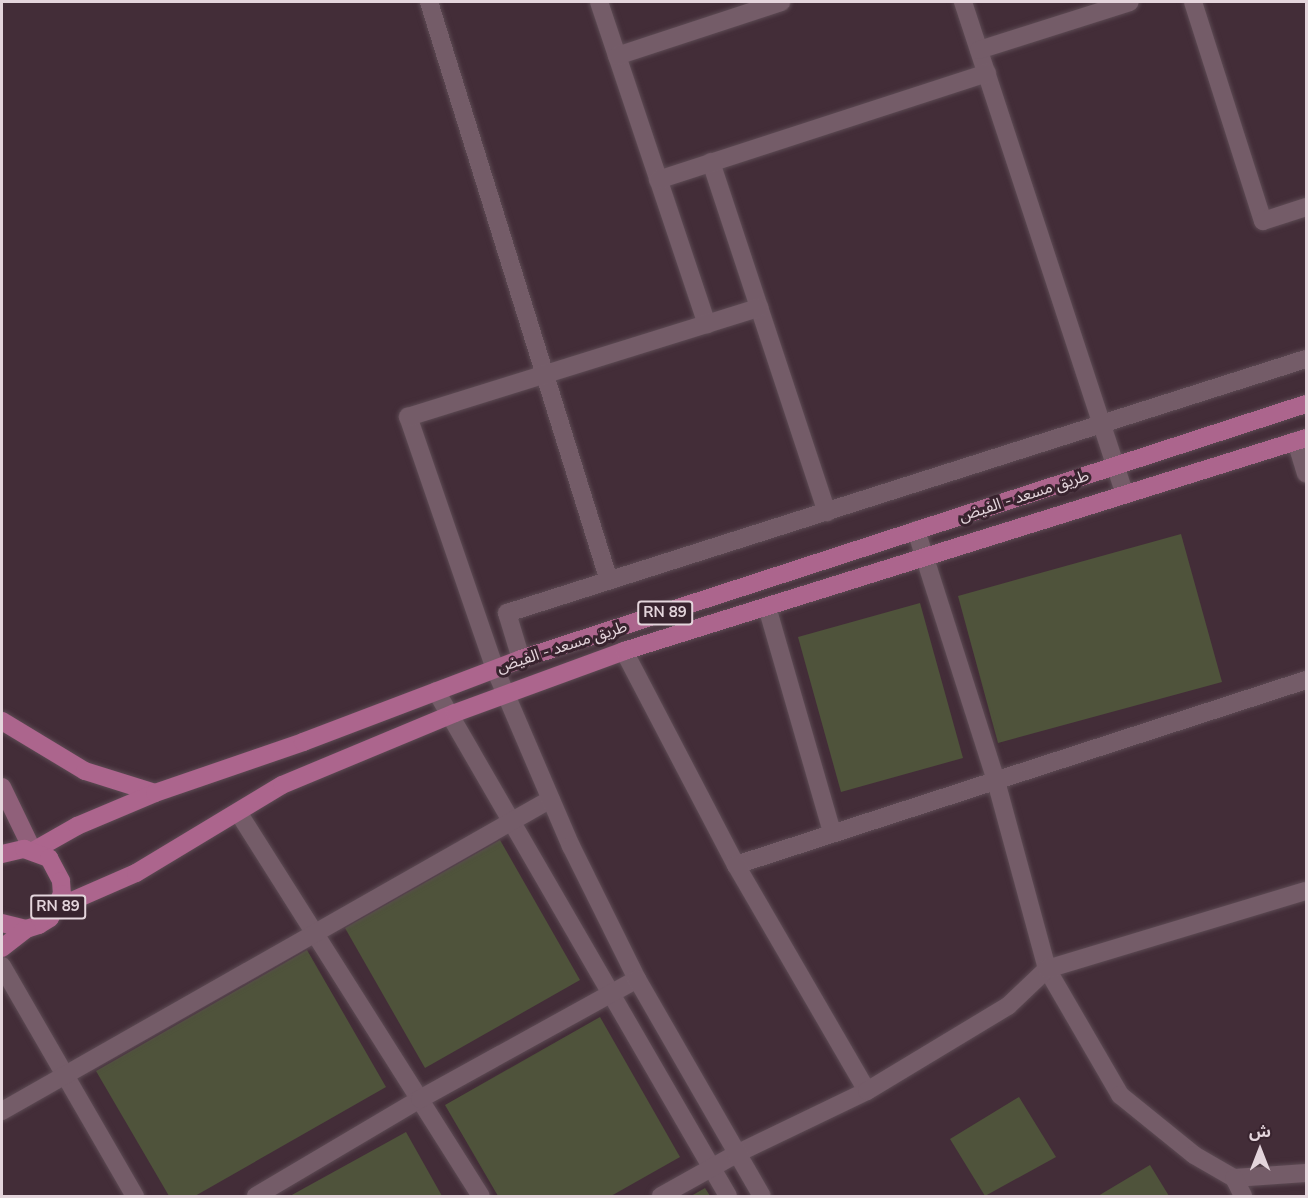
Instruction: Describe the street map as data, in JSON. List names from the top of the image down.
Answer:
{
  "streets": {
    "main road": ["طريق مسعد - الفيض", "RN 89"]
  },
  "crossings": [
    ["طريق مسعد - الفيض", "RN 89"]
  ],
  "north": "top"
}
